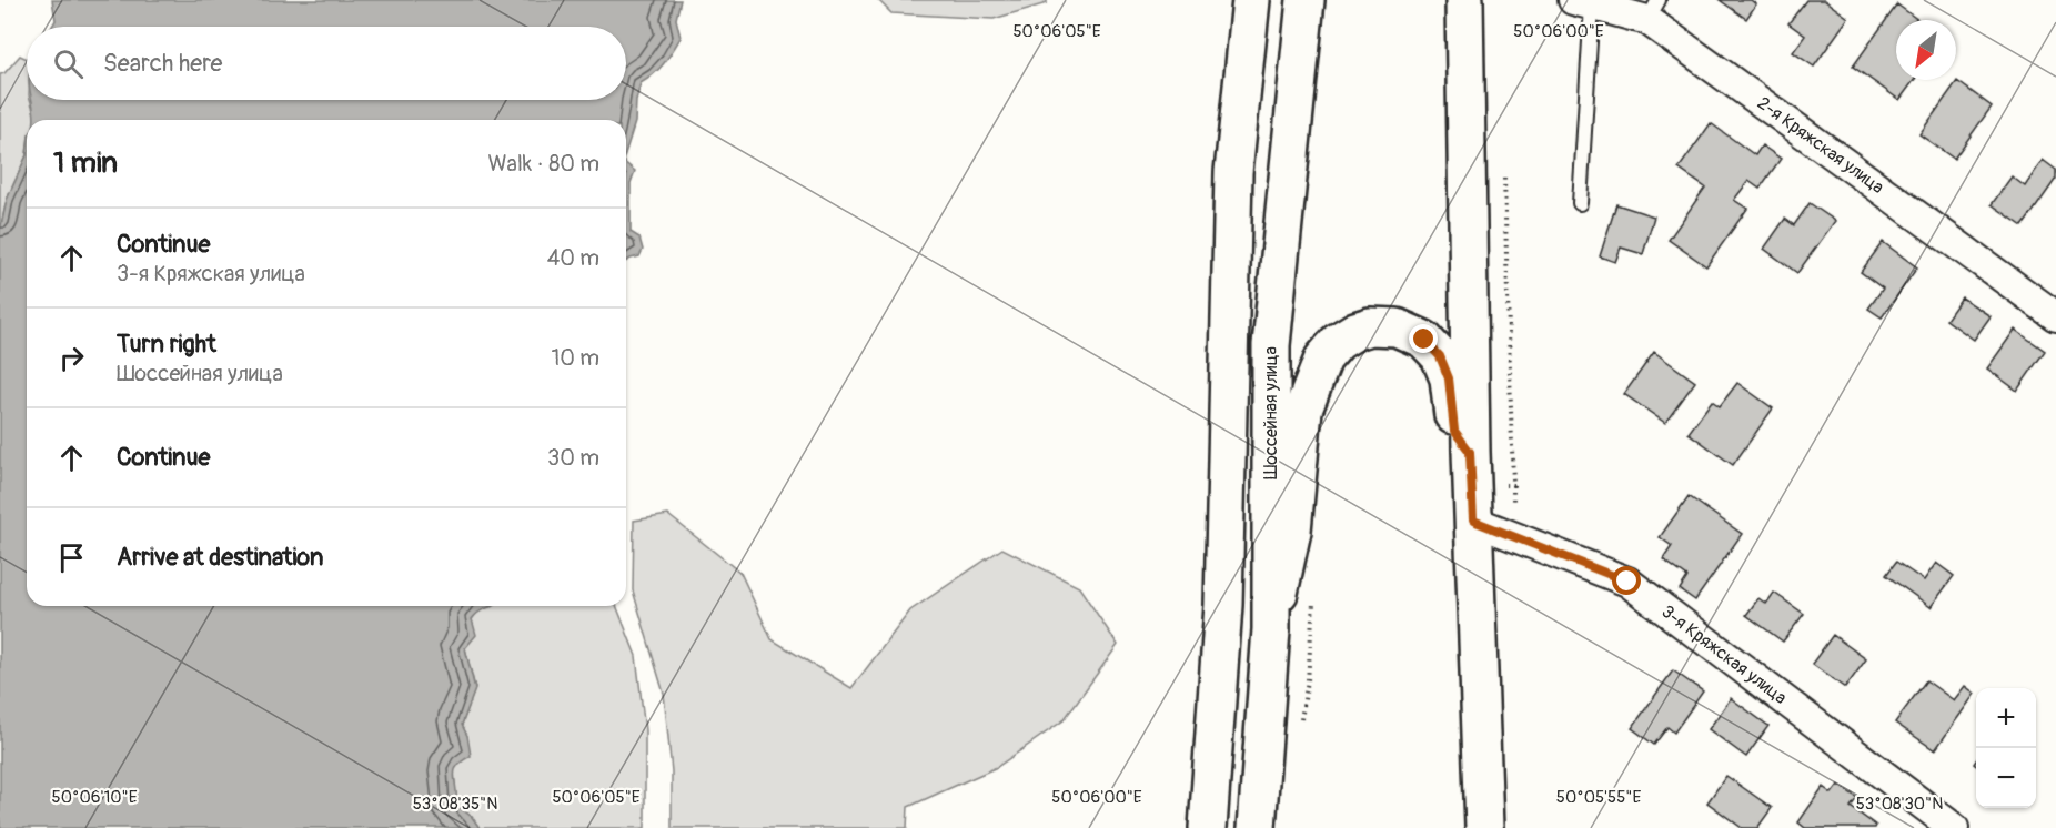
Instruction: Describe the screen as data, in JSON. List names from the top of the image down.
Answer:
{
  "streets": {
    "main road": ["Шоссейная улица"],
    "street": ["2-я Кряжская улица", "3-я Кряжская улица"]
  },
  "north": "bottom left",
  "page": {
    "search": "Search here",
    "heading": ["1 min", "Walk · 80 m"],
    "list": [
      ["Continue", "3-я Кряжская улица", "40 m"],
      ["Turn right", "Шоссейная улица", "10 m"],
      ["Continue", "30 m"],
      "Arrive at destination"
    ],
    "map_buttons": ["+", "−"]
  },
  "coordinates": [
    "50°06'05\"E",
    "50°06'00\"E",
    "50°06'10\"E",
    "50°05'55\"E",
    "53°08'35\"N",
    "53°08'30\"N"
  ]
}
